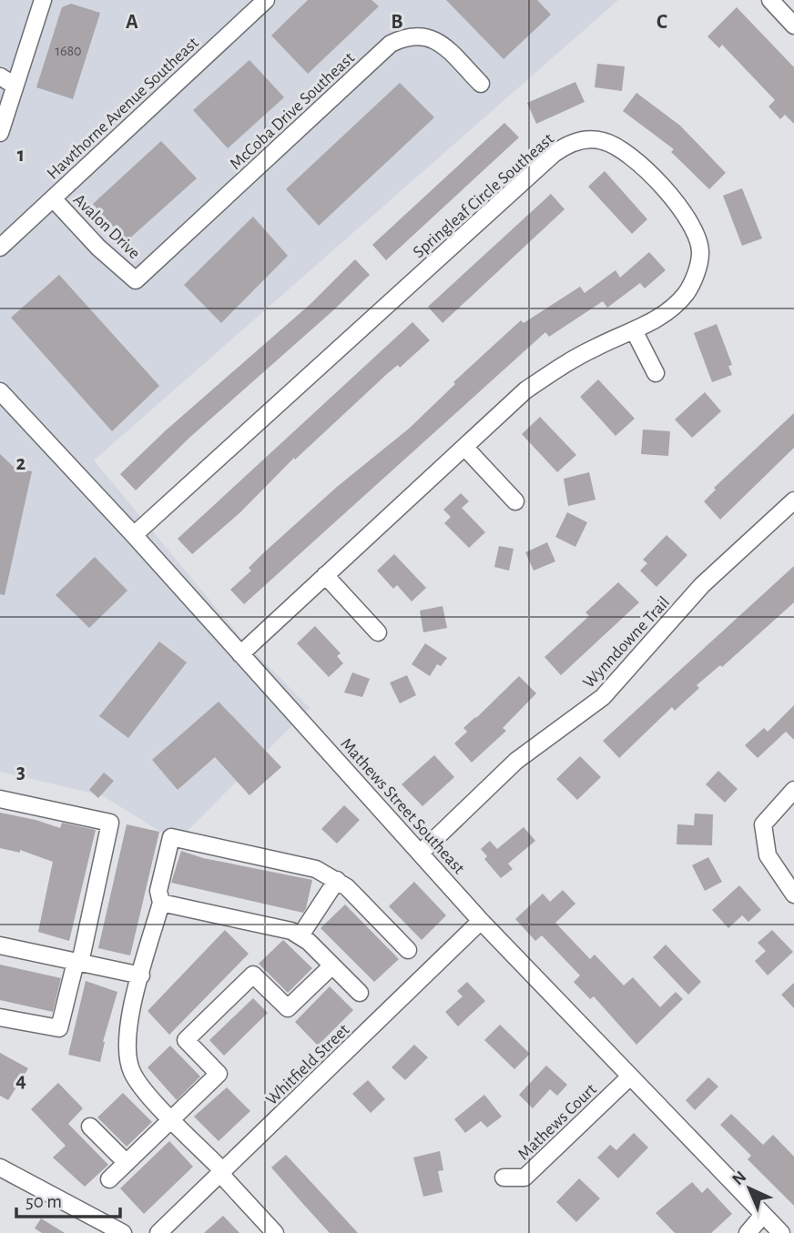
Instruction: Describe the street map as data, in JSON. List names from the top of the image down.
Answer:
{
  "streets": {
    "street": [
      "Hawthorne Avenue Southeast",
      "McCoba Drive Southeast",
      "Springleaf Circle Southeast",
      "Avalon Drive",
      "Wynndowne Trail",
      "Mathews Street Southeast",
      "Whitfield Street",
      "Mathews Court"
    ]
  },
  "crossings": [
    ["Hawthorne Avenue Southeast", "Avalon Drive"],
    ["McCoba Drive Southeast", "Avalon Drive"],
    ["Springleaf Circle Southeast", "Mathews Street Southeast"],
    ["Wynndowne Trail", "Mathews Street Southeast"],
    ["Mathews Street Southeast", "Whitfield Street"],
    ["Mathews Street Southeast", "Mathews Court"]
  ],
  "house_numbers": ["1680"],
  "scale_bar": "50 m",
  "north": "top left",
  "grid": {
    "columns": ["A", "B", "C"],
    "rows": [
      "1",
      "2",
      "3",
      "4"
    ]
  }
}
